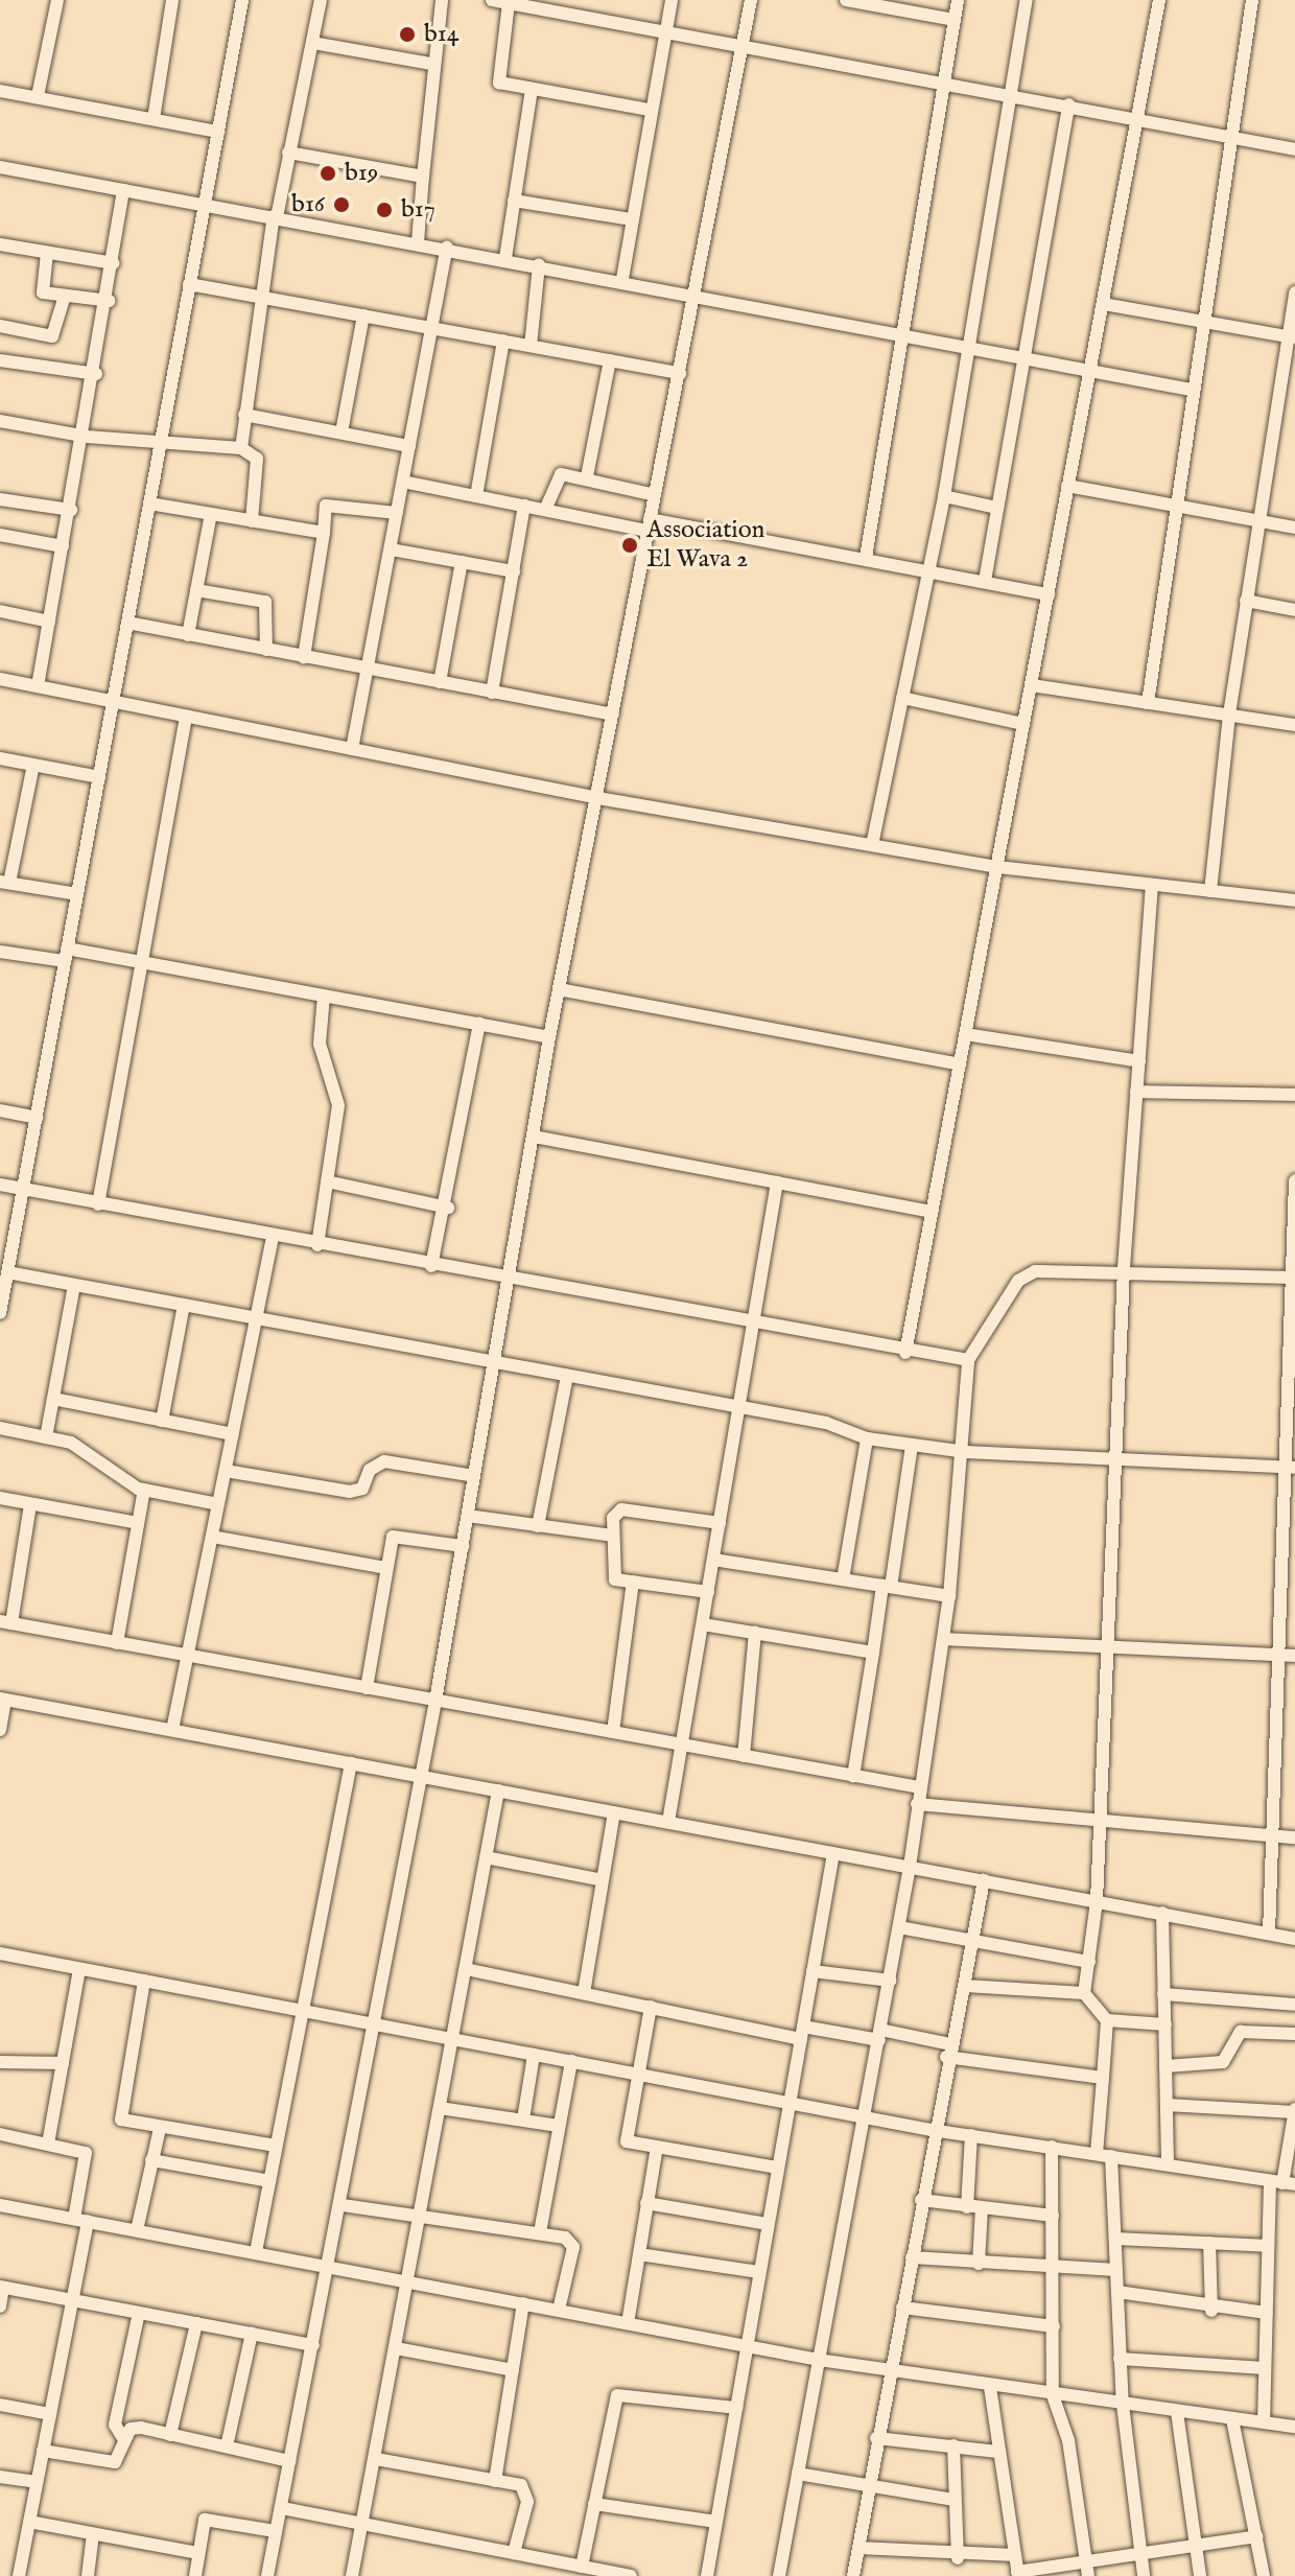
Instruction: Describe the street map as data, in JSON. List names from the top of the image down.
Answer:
{
  "places": [
    "b14",
    "b19",
    "b16",
    "b17",
    "Association El Wava 2"
  ]
}
